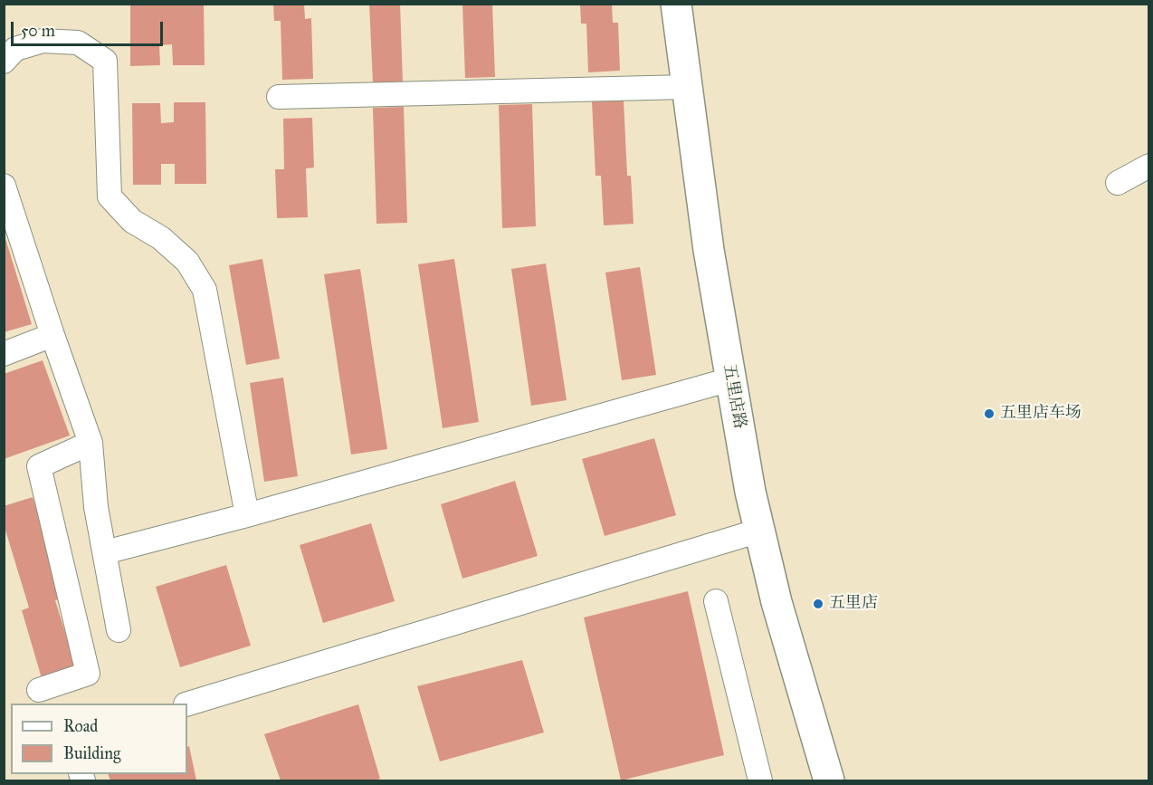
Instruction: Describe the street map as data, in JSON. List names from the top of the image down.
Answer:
{
  "streets": {
    "main road": ["五里店路"]
  },
  "places": ["五里店车场", "五里店"],
  "legend": ["Road", "Building"],
  "scale_bar": "50 m"
}
